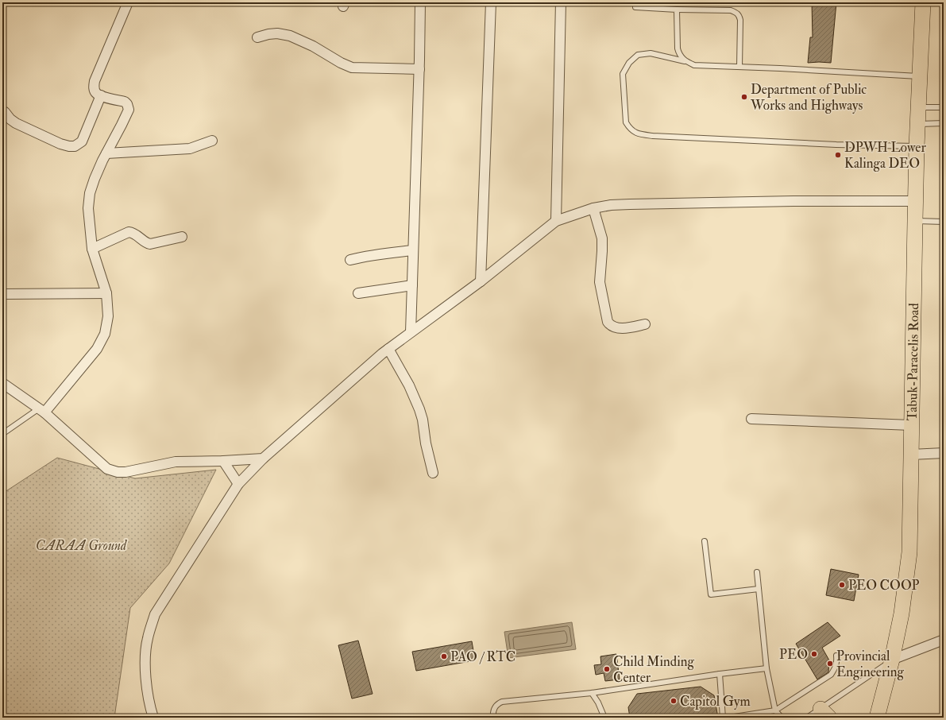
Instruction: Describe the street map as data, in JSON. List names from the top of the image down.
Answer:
{
  "streets": {
    "main road": ["Tabuk-Paracelis Road"]
  },
  "parks": ["CARAA Ground"],
  "places": [
    "Department of Public Works and Highways",
    "DPWH Lower Kalinga DEO",
    "PEO COOP",
    "PEO",
    "PAO / RTC",
    "Provincial Engineering",
    "Child Minding Center",
    "Capitol Gym"
  ]
}
